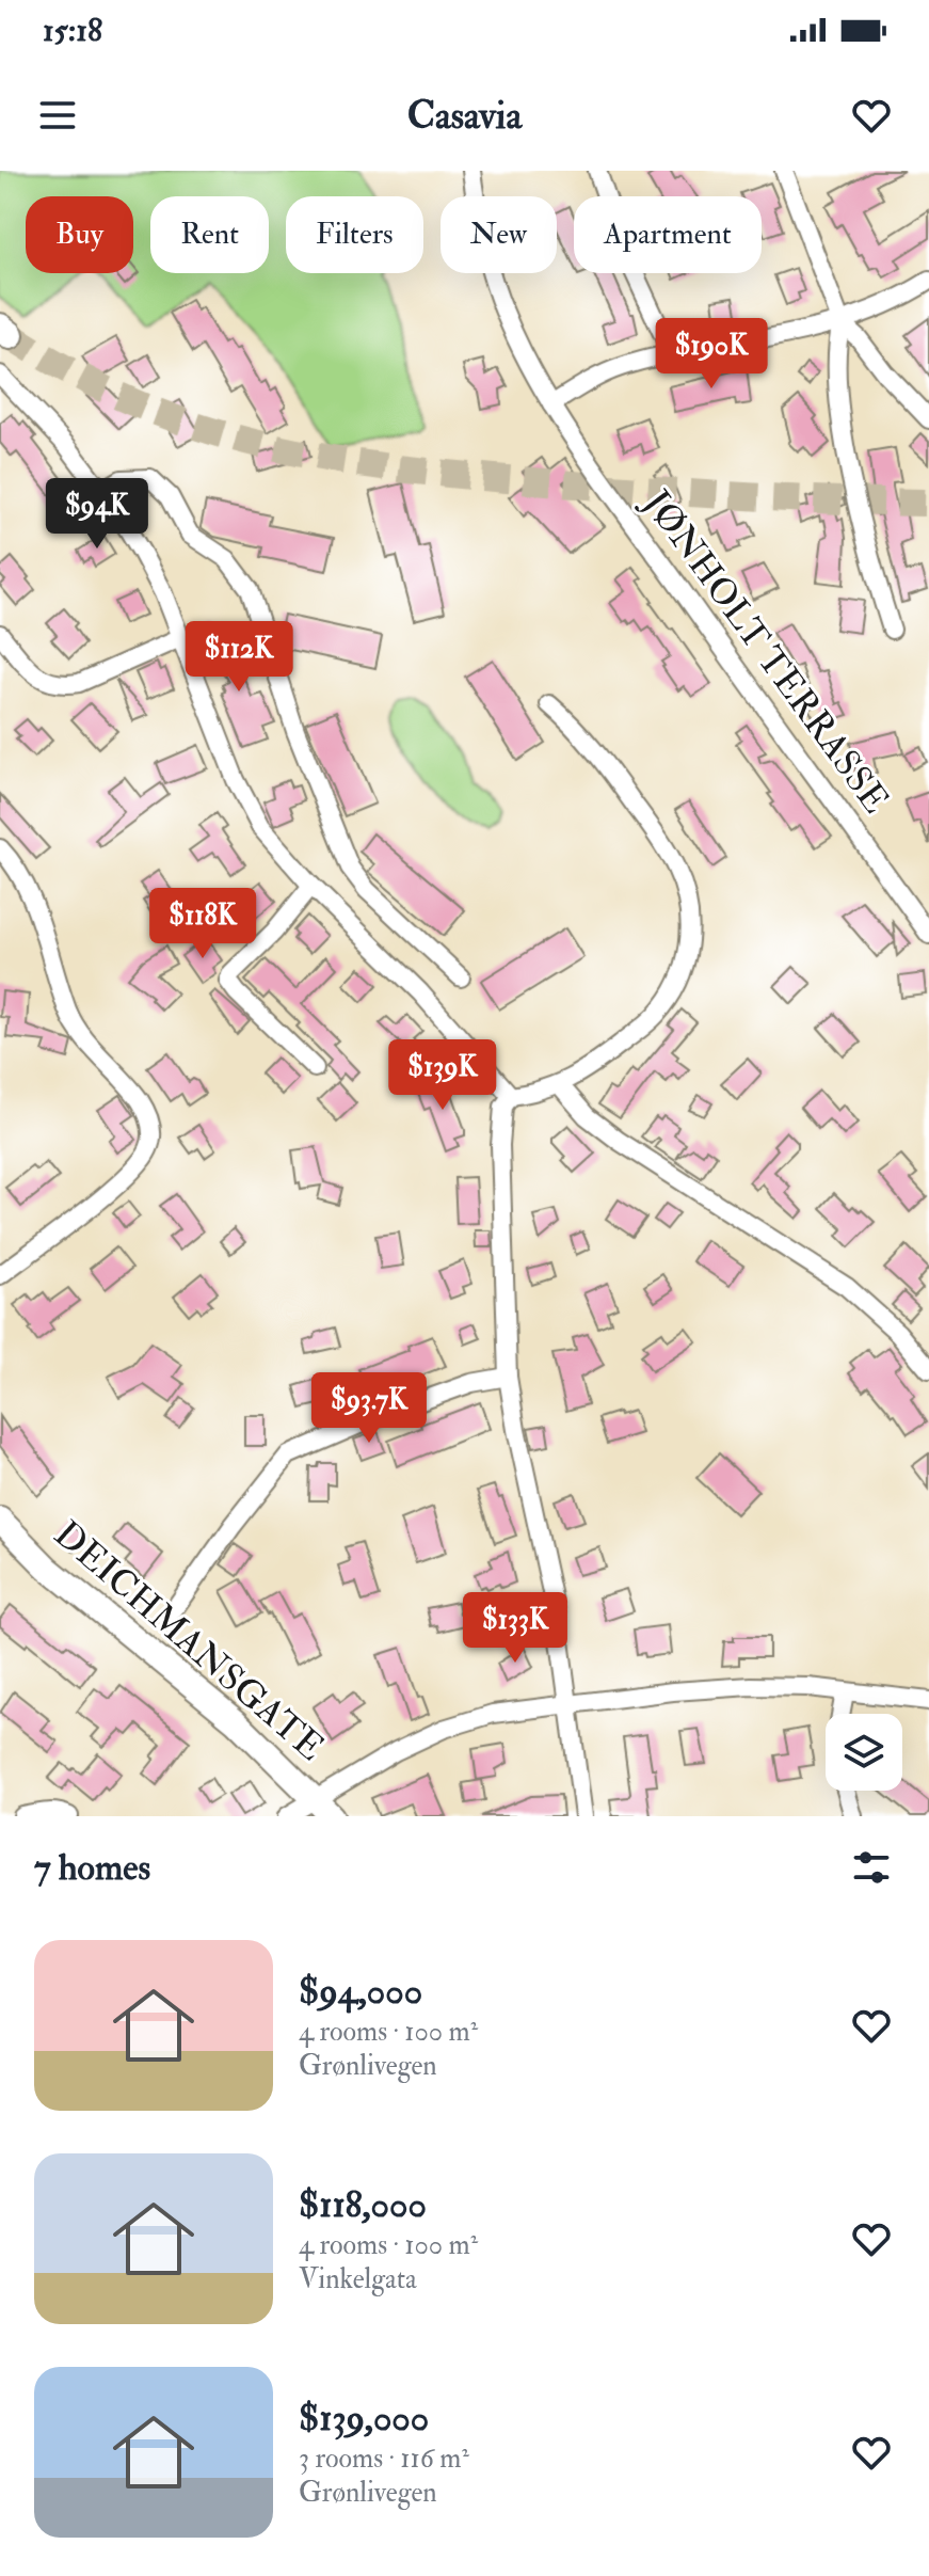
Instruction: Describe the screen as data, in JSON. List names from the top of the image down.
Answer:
{
  "streets": {
    "street": ["JØNHOLT TERRASSE", "DEICHMANSGATE"]
  },
  "page": {
    "status": "15:18",
    "header": "Casavia",
    "chip": [
      "Buy",
      "Rent",
      "Filters",
      "New",
      "Apartment"
    ],
    "price": [
      "$190K",
      "$94K",
      "$112K",
      "$118K",
      "$139K",
      "$93.7K",
      "$133K"
    ],
    "heading": "7 homes",
    "list": [
      {
        "name": "$94,000",
        "note": "4 rooms · 100 m² · Grønlivegen"
      },
      {
        "name": "$118,000",
        "note": "4 rooms · 100 m² · Vinkelgata"
      },
      {
        "name": "$139,000",
        "note": "3 rooms · 116 m² · Grønlivegen"
      }
    ]
  }
}
